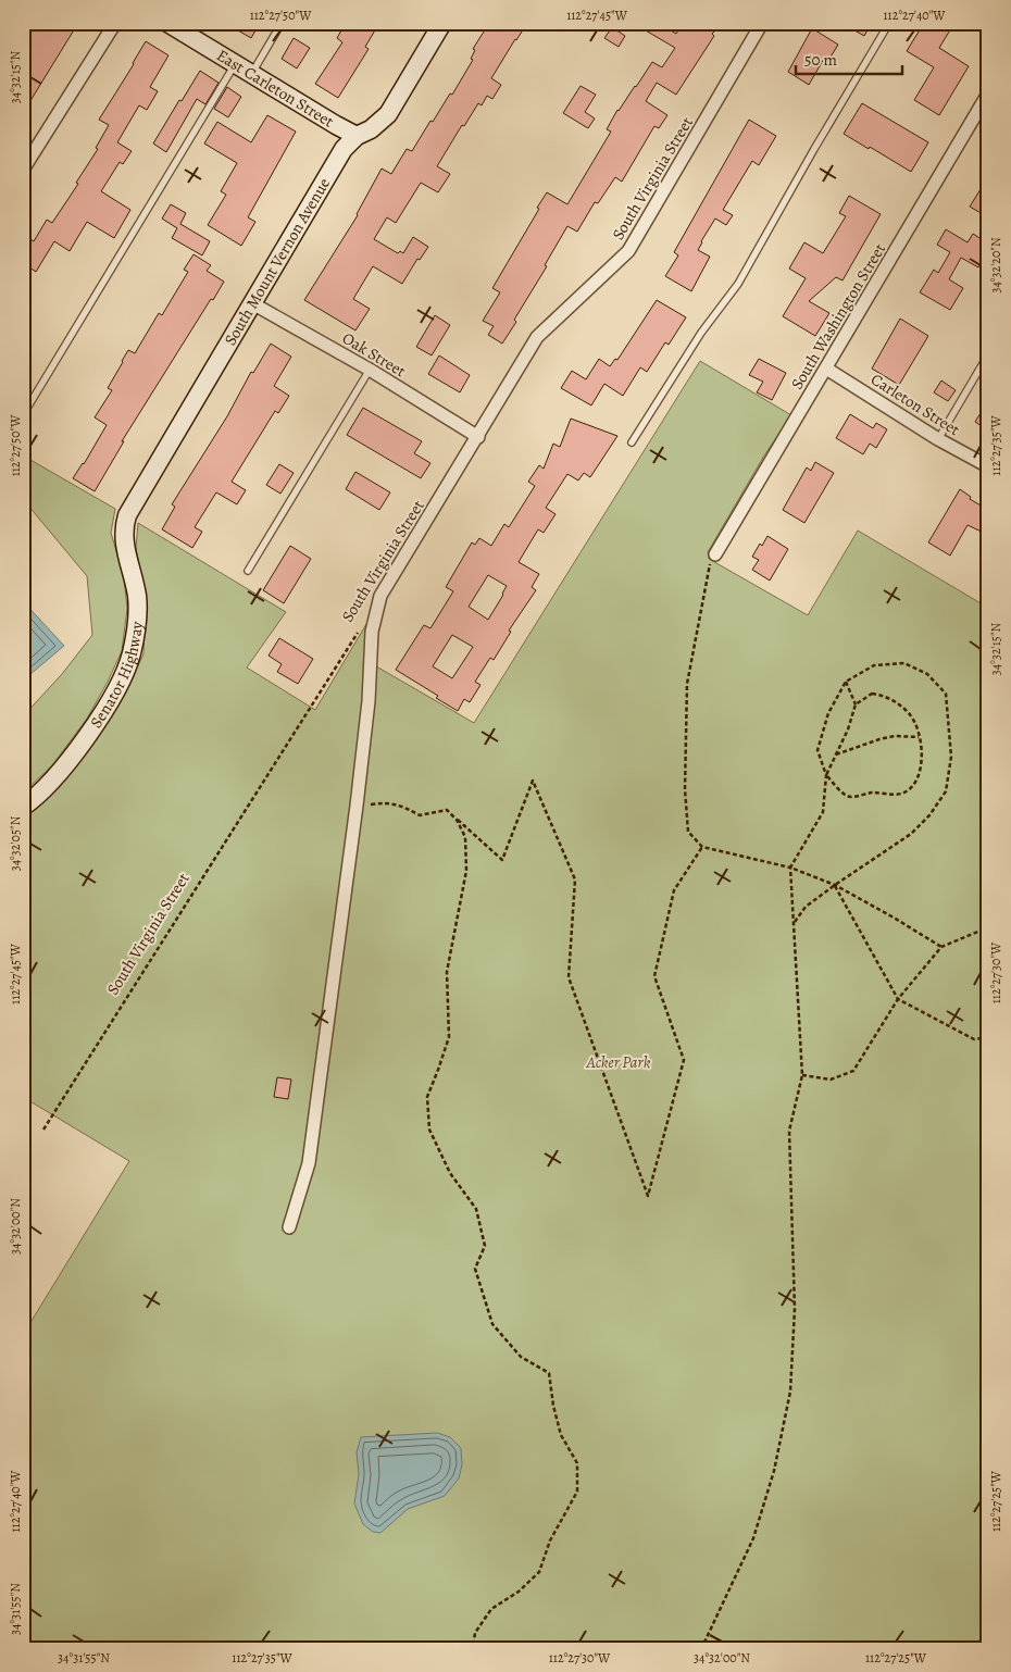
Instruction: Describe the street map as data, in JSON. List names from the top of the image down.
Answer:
{
  "streets": {
    "street": [
      "East Carleton Street",
      "South Virginia Street",
      "South Mount Vernon Avenue",
      "South Washington Street",
      "Oak Street",
      "Carleton Street",
      "Senator Highway"
    ]
  },
  "crossings": [
    ["East Carleton Street", "South Mount Vernon Avenue"],
    ["South Virginia Street", "Oak Street"],
    ["South Mount Vernon Avenue", "Oak Street"],
    ["South Mount Vernon Avenue", "Senator Highway"],
    ["South Washington Street", "Carleton Street"]
  ],
  "parks": ["Acker Park"],
  "scale_bar": "50 m",
  "coordinates": [
    "112°27'50\"W",
    "112°27'45\"W",
    "112°27'40\"W",
    "34°32'15\"N",
    "34°32'20\"N",
    "112°27'35\"W",
    "34°32'05\"N",
    "112°27'30\"W",
    "34°32'00\"N",
    "112°27'25\"W",
    "34°31'55\"N"
  ]
}
